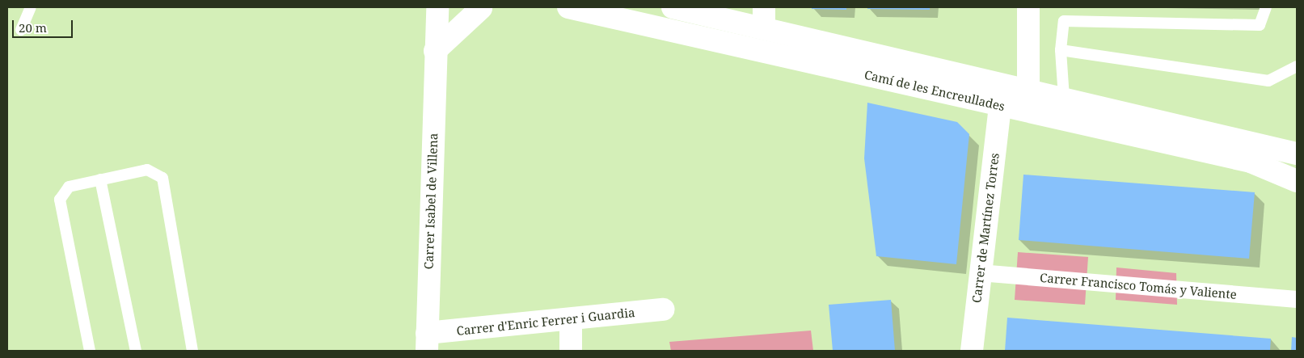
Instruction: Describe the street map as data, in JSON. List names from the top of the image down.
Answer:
{
  "streets": {
    "street": [
      "Camí de les Encreullades",
      "Carrer Isabel de Villena",
      "Carrer de Martínez Torres",
      "Carrer Francisco Tomás y Valiente",
      "Carrer d'Enric Ferrer i Guardia"
    ]
  },
  "crossings": [
    ["Camí de les Encreullades", "Carrer de Martínez Torres"],
    ["Carrer Isabel de Villena", "Carrer d'Enric Ferrer i Guardia"],
    ["Carrer de Martínez Torres", "Carrer Francisco Tomás y Valiente"]
  ],
  "scale_bar": "20 m"
}
